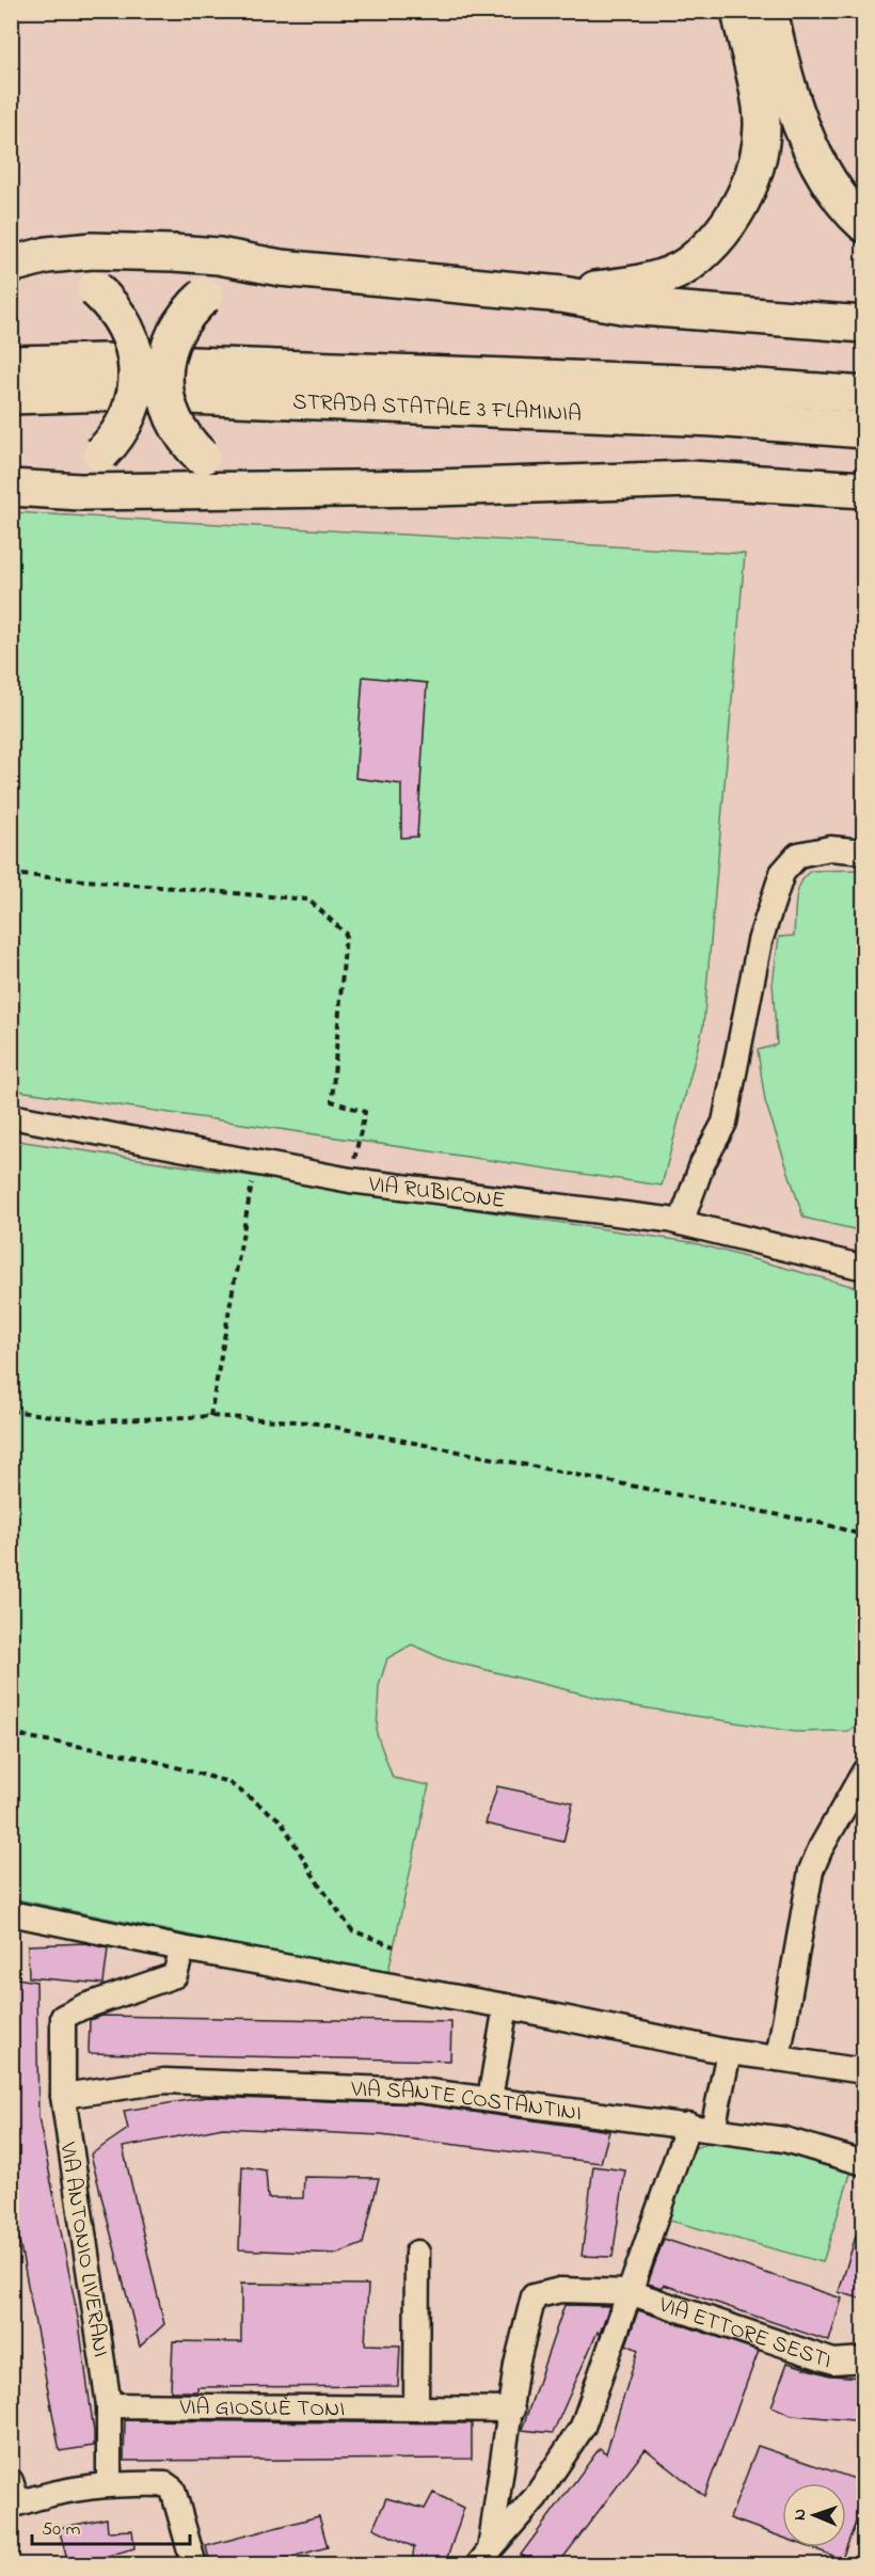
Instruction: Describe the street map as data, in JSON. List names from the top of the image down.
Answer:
{
  "streets": {
    "highway": ["STRADA STATALE 3 FLAMINIA"],
    "street": [
      "VIA RUBICONE",
      "VIA SANTE COSTANTINI",
      "VIA ANTONIO LIVERANI",
      "VIA ETTORE SESTI",
      "VIA GIOSUÈ TONI"
    ]
  },
  "crossings": [
    ["VIA SANTE COSTANTINI", "VIA ANTONIO LIVERANI"],
    ["VIA ANTONIO LIVERANI", "VIA GIOSUÈ TONI"],
    ["VIA ETTORE SESTI", "VIA GIOSUÈ TONI"]
  ],
  "scale_bar": "50 m",
  "north": "left"
}
